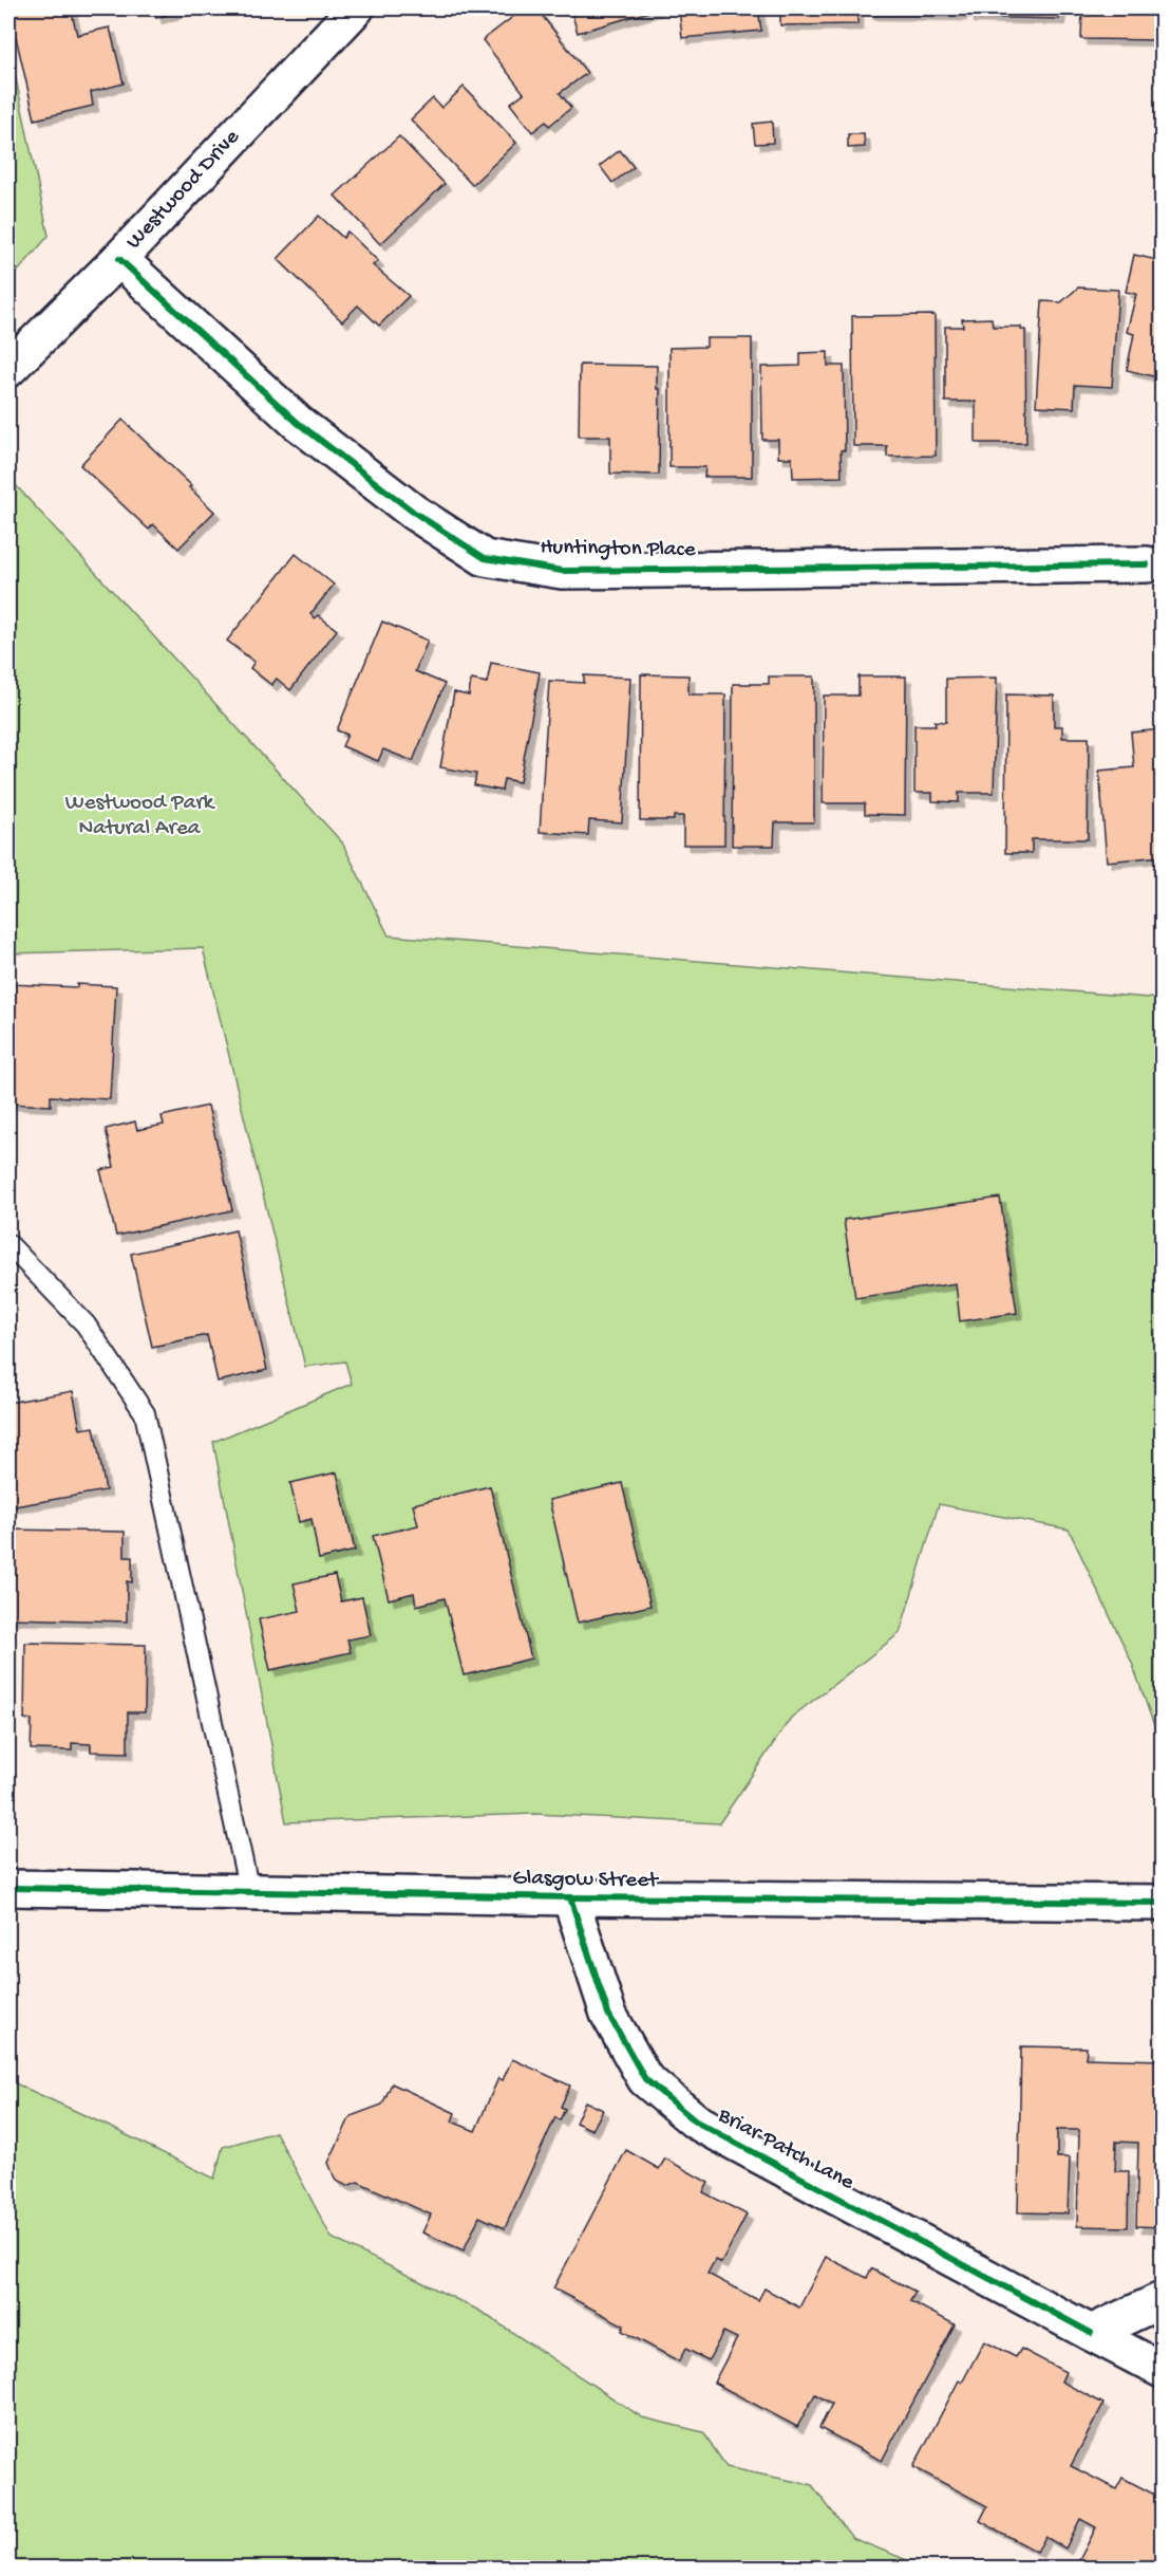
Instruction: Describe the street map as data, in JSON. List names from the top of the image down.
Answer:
{
  "streets": {
    "street": [
      "Westwood Drive",
      "Huntington Place",
      "Glasgow Street",
      "Briar Patch Lane"
    ]
  },
  "crossings": [
    ["Westwood Drive", "Huntington Place"],
    ["Glasgow Street", "Briar Patch Lane"]
  ],
  "parks": ["Westwood Park Natural Area"]
}
